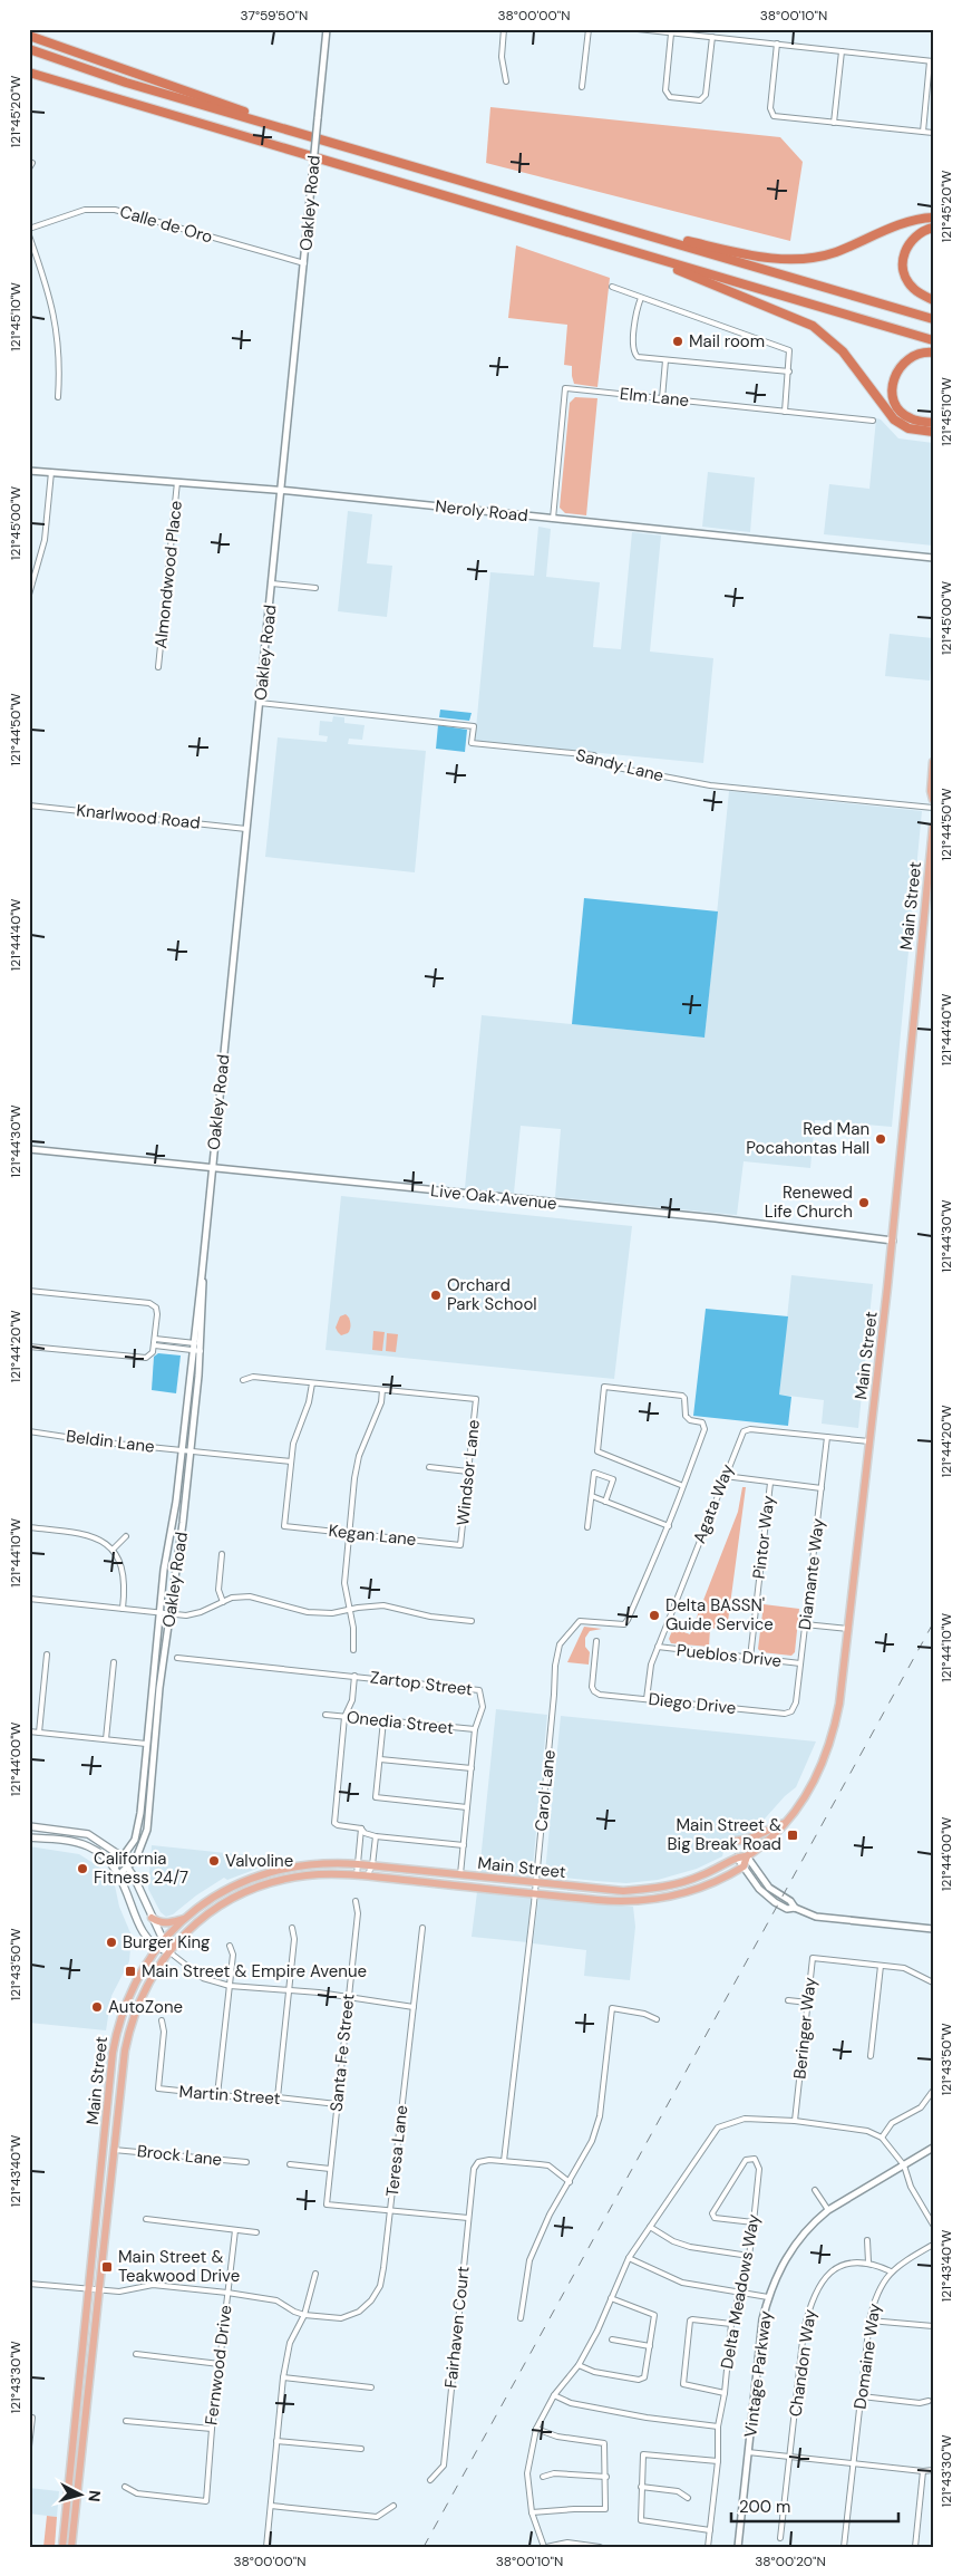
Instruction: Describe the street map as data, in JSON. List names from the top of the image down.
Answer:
{
  "streets": {
    "main road": ["Main Street"],
    "street": [
      "Oakley Road",
      "Calle de Oro",
      "Elm Lane",
      "Neroly Road",
      "Almondwood Place",
      "Sandy Lane",
      "Knarlwood Road",
      "Live Oak Avenue",
      "Beldin Lane",
      "Windsor Lane",
      "Agata Way",
      "Kegan Lane",
      "Pintor Way",
      "Diamante Way",
      "Pueblos Drive",
      "Zartop Street",
      "Diego Drive",
      "Onedia Street",
      "Carol Lane",
      "Beringer Way",
      "Santa Fe Street",
      "Martin Street",
      "Teresa Lane",
      "Brock Lane",
      "Delta Meadows Way",
      "Fairhaven Court",
      "Domaine Way",
      "Chandon Way",
      "Fernwood Drive",
      "Vintage Parkway"
    ]
  },
  "crossings": [
    ["Oakley Road", "Calle de Oro"],
    ["Oakley Road", "Neroly Road"],
    ["Oakley Road", "Sandy Lane"],
    ["Oakley Road", "Knarlwood Road"],
    ["Oakley Road", "Live Oak Avenue"],
    ["Oakley Road", "Beldin Lane"],
    ["Elm Lane", "Neroly Road"],
    ["Neroly Road", "Almondwood Place"],
    ["Main Street", "Live Oak Avenue"],
    ["Main Street", "Agata Way"],
    ["Main Street", "Zartop Street"],
    ["Main Street", "Carol Lane"],
    ["Main Street", "Brock Lane"],
    ["Beldin Lane", "Kegan Lane"],
    ["Windsor Lane", "Kegan Lane"],
    ["Agata Way", "Diamante Way"],
    ["Agata Way", "Pueblos Drive"],
    ["Agata Way", "Diego Drive"],
    ["Pintor Way", "Pueblos Drive"],
    ["Diamante Way", "Pueblos Drive"],
    ["Diamante Way", "Diego Drive"],
    ["Zartop Street", "Onedia Street"],
    ["Carol Lane", "Fairhaven Court"],
    ["Santa Fe Street", "Martin Street"],
    ["Santa Fe Street", "Teresa Lane"]
  ],
  "places": {
    "other": [
      "Mail room",
      "Red Man Pocahontas Hall",
      "Renewed Life Church",
      "Orchard Park School",
      "Delta BASSN' Guide Service",
      "Valvoline",
      "California Fitness 24/7",
      "Burger King",
      "AutoZone"
    ],
    "transit": ["Main Street & Big Break Road", "Main Street & Empire Avenue", "Main Street & Teakwood Drive"]
  },
  "scale_bar": "200 m",
  "north": "right",
  "coordinates": [
    "37°59'50\"N",
    "38°00'00\"N",
    "38°00'10\"N",
    "121°45'20\"W",
    "121°45'10\"W",
    "121°45'00\"W",
    "121°44'50\"W",
    "121°44'40\"W",
    "121°44'30\"W",
    "121°44'20\"W",
    "121°44'10\"W",
    "121°44'00\"W",
    "121°43'50\"W",
    "121°43'40\"W",
    "121°43'30\"W",
    "38°00'20\"N"
  ]
}
